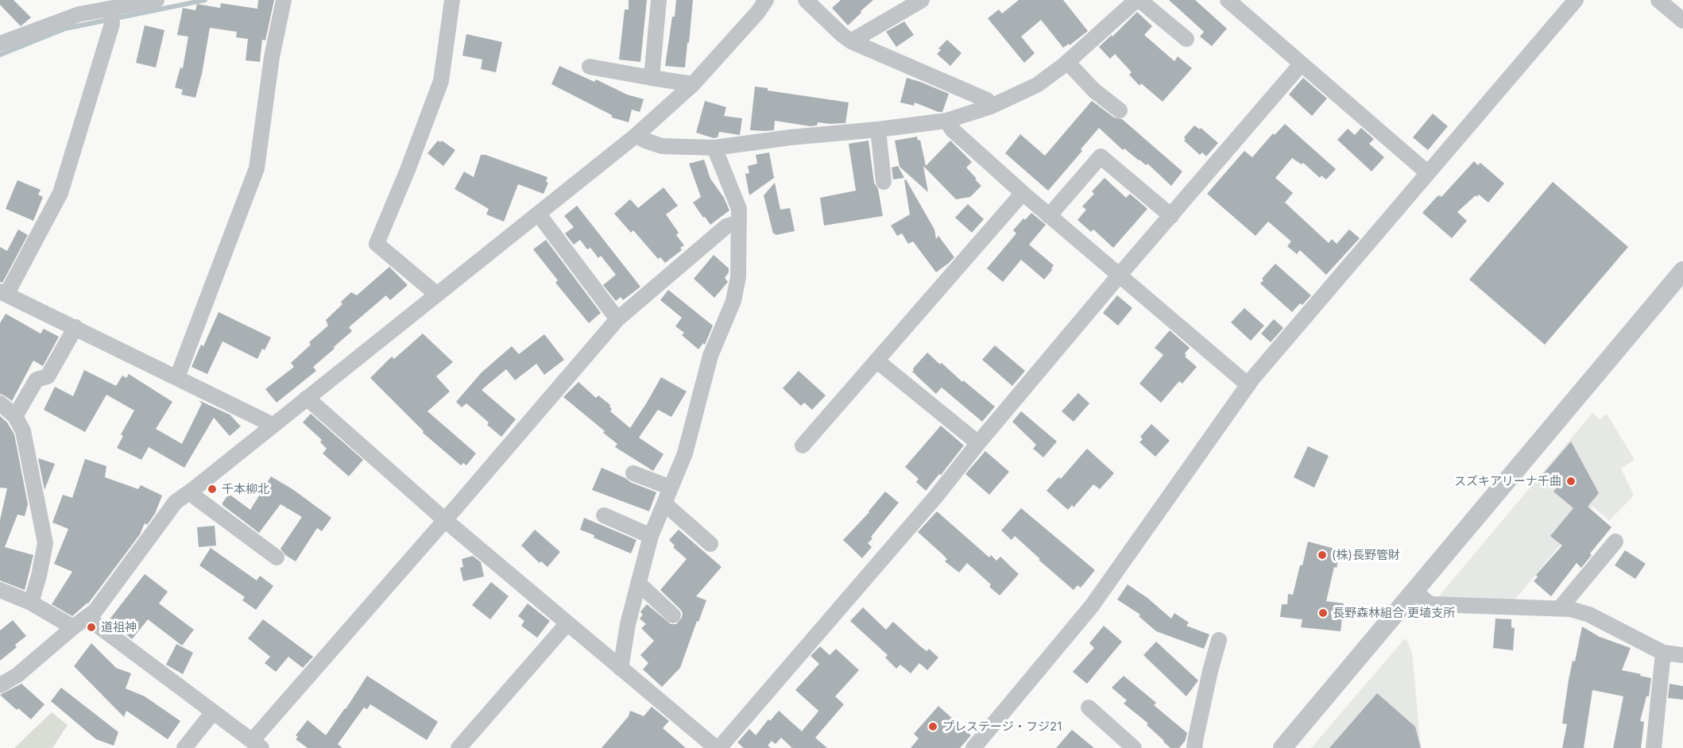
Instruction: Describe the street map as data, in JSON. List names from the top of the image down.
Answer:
{
  "places": [
    "スズキアリーナ千曲",
    "千本柳北",
    "(株)長野管財",
    "長野森林組合 更埴支所",
    "道祖神",
    "プレステージ・フジ21"
  ]
}
